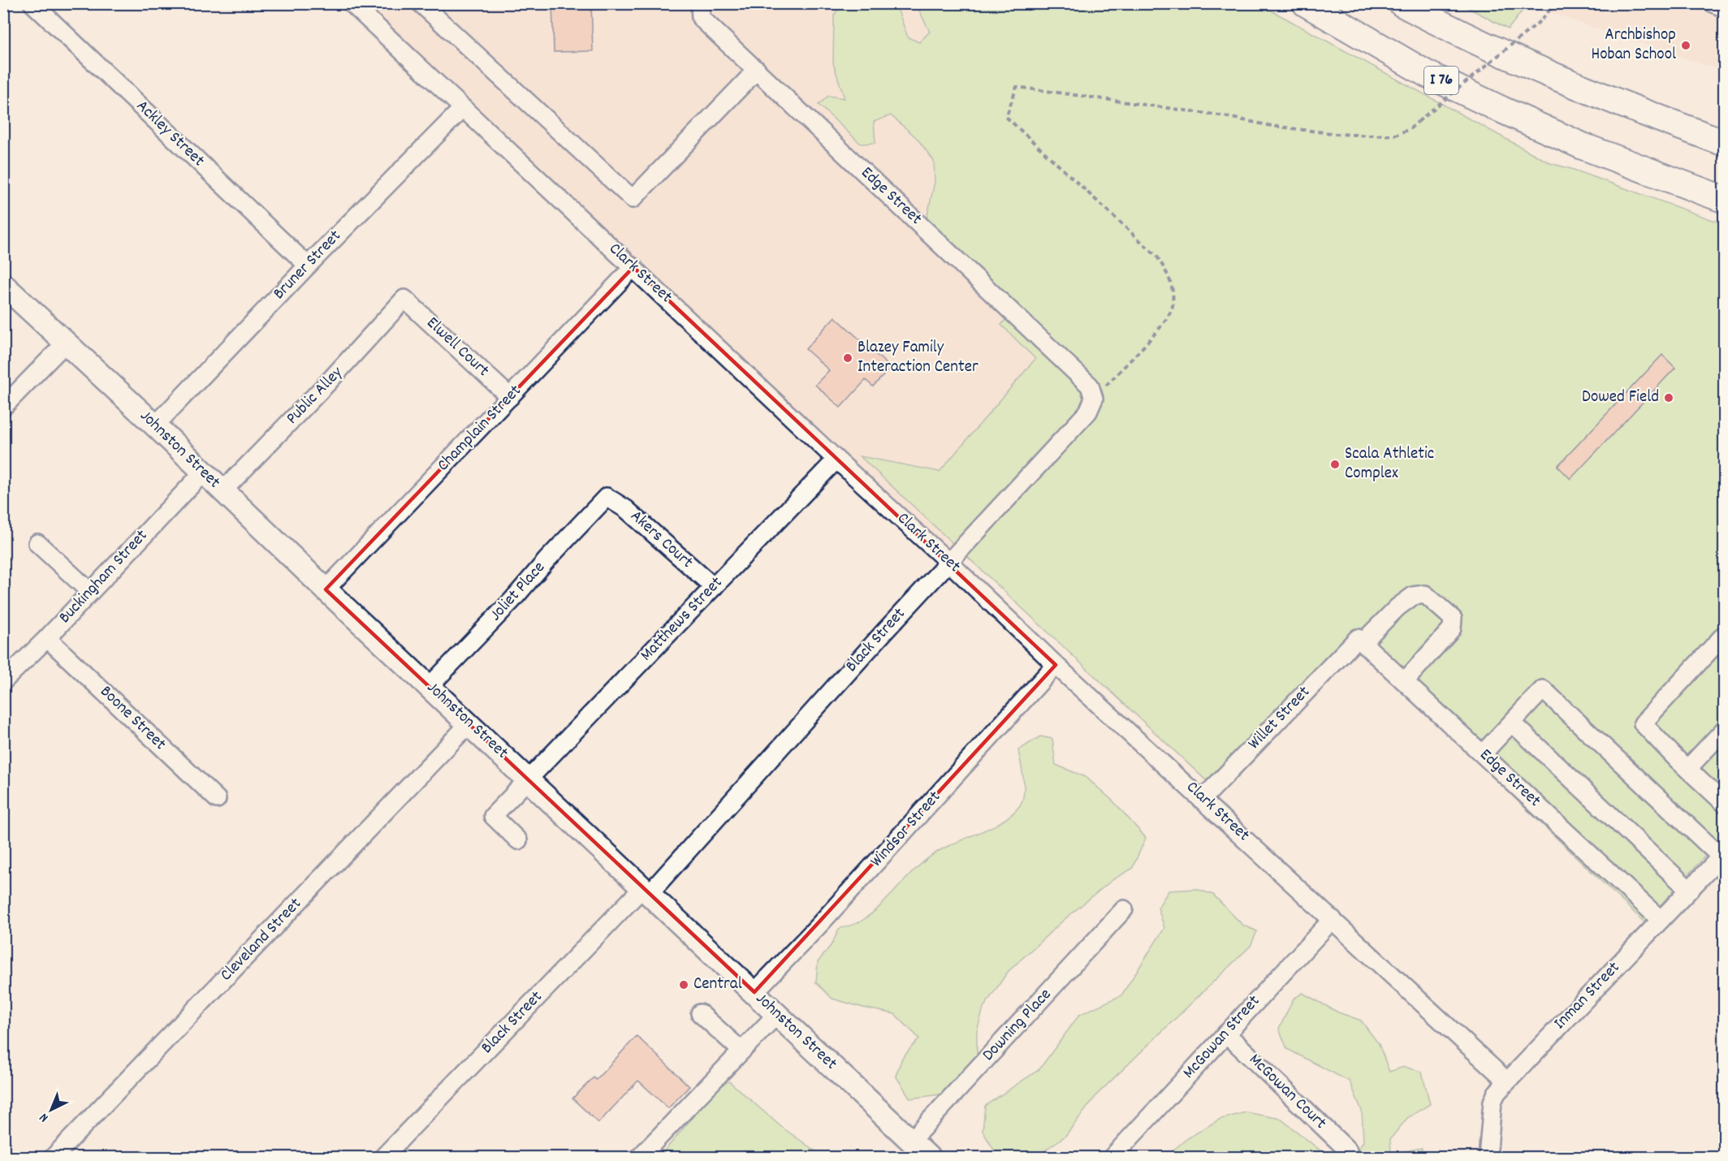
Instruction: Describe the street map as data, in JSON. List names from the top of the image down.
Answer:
{
  "streets": {
    "highway": ["I 76"],
    "main road": ["Johnston Street"],
    "street": [
      "Ackley Street",
      "Edge Street",
      "Bruner Street",
      "Clark Street",
      "Elwell Court",
      "Public Alley",
      "Champlain Street",
      "Akers Court",
      "Buckingham Street",
      "Joliet Place",
      "Matthews Street",
      "Black Street",
      "Boone Street",
      "Willet Street",
      "Windsor Street",
      "Cleveland Street",
      "Inman Street",
      "Downing Place",
      "McGowan Street",
      "McGowan Court"
    ]
  },
  "crossings": [
    ["Ackley Street", "Bruner Street"],
    ["Edge Street", "Black Street"],
    ["Edge Street", "Willet Street"],
    ["Edge Street", "Inman Street"],
    ["Bruner Street", "Clark Street"],
    ["Bruner Street", "Johnston Street"],
    ["Clark Street", "Champlain Street"],
    ["Clark Street", "Matthews Street"],
    ["Clark Street", "Black Street"],
    ["Clark Street", "Willet Street"],
    ["Clark Street", "Windsor Street"],
    ["Clark Street", "Inman Street"],
    ["Clark Street", "McGowan Street"],
    ["Elwell Court", "Public Alley"],
    ["Elwell Court", "Champlain Street"],
    ["Public Alley", "Johnston Street"],
    ["Champlain Street", "Johnston Street"],
    ["Johnston Street", "Buckingham Street"],
    ["Johnston Street", "Joliet Place"],
    ["Johnston Street", "Matthews Street"],
    ["Johnston Street", "Black Street"],
    ["Johnston Street", "Windsor Street"],
    ["Johnston Street", "Cleveland Street"],
    ["Johnston Street", "Downing Place"],
    ["Akers Court", "Joliet Place"],
    ["Akers Court", "Matthews Street"],
    ["Buckingham Street", "Boone Street"],
    ["McGowan Street", "McGowan Court"]
  ],
  "places": [
    "Archbishop Hoban School",
    "Blazey Family Interaction Center",
    "Dowed Field",
    "Scala Athletic Complex",
    "Central"
  ],
  "north": "bottom left"
}
